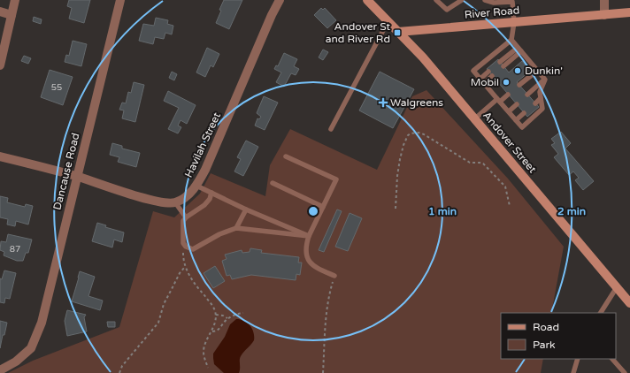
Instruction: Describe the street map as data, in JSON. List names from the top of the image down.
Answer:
{
  "streets": {
    "main road": ["River Road", "Andover Street"],
    "street": ["Havilah Street", "Dancause Road"]
  },
  "crossings": [
    ["River Road", "Andover Street"]
  ],
  "places": {
    "transit": ["Andover St and River Rd"],
    "other": ["Dunkin'", "Mobil"],
    "health": ["Walgreens"]
  },
  "house_numbers": ["55", "87"],
  "legend": ["Road", "Park"],
  "rings": ["1 min", "2 min"]
}
